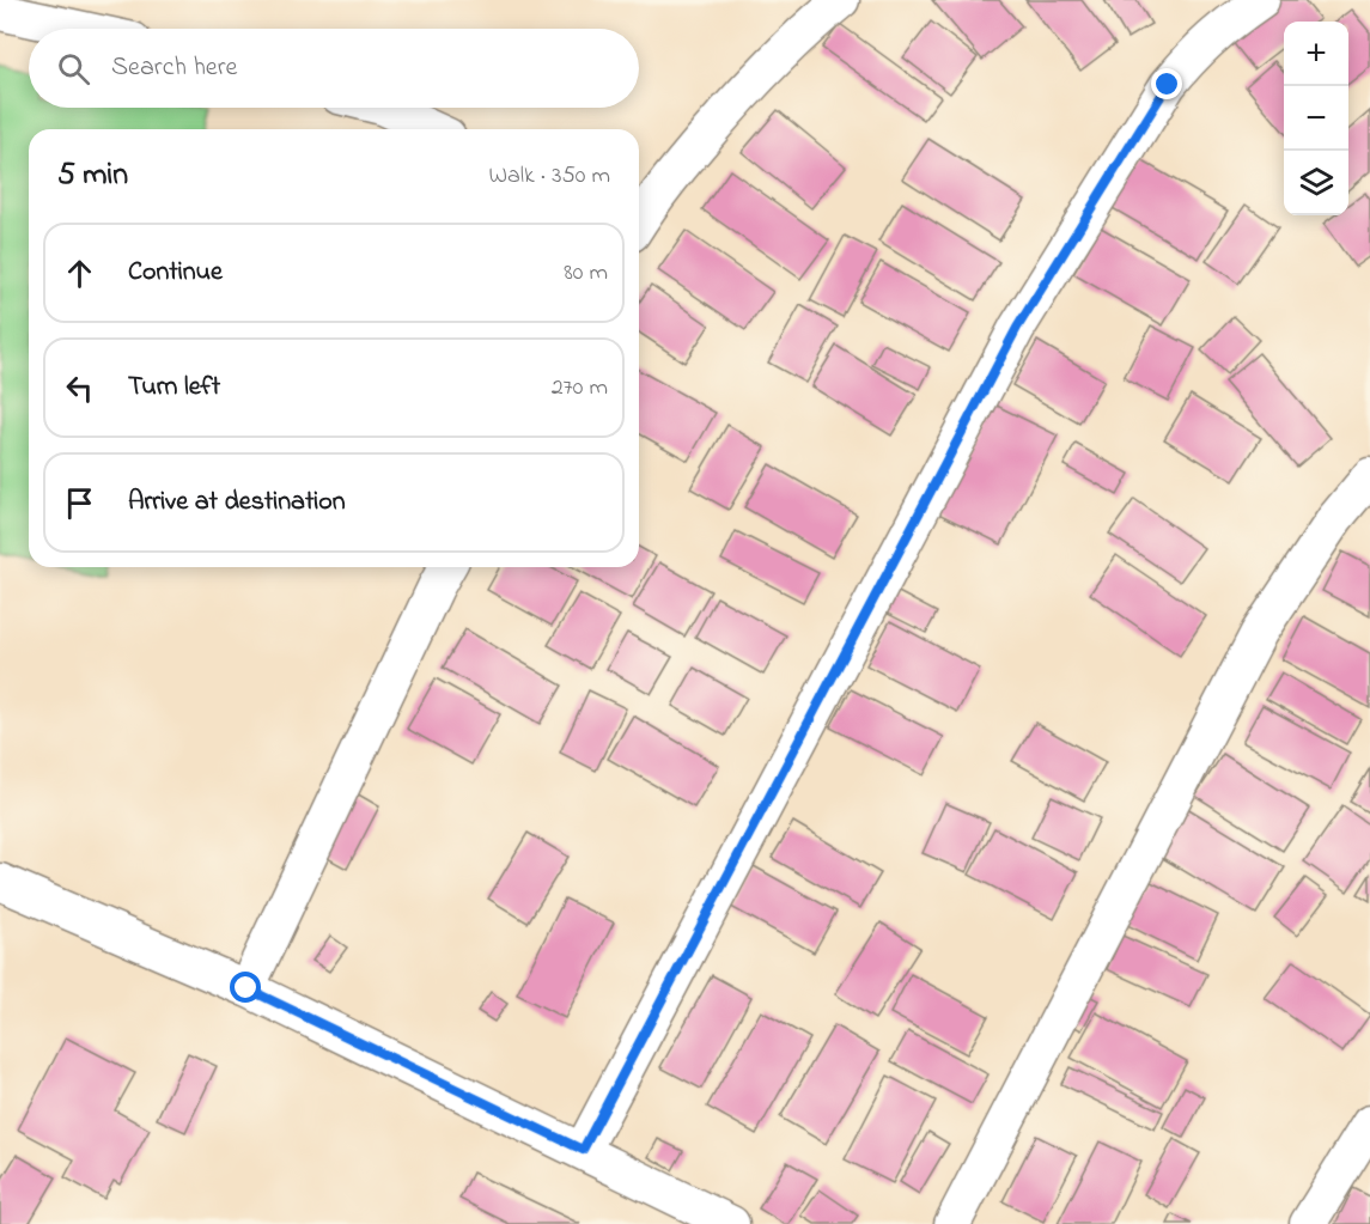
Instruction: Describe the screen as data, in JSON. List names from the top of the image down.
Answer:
{
  "page": {
    "map_buttons": ["+", "−"],
    "search": "Search here",
    "heading": ["5 min", "Walk · 350 m"],
    "list": [
      ["Continue", "80 m"],
      ["Turn left", "270 m"],
      "Arrive at destination"
    ]
  }
}
